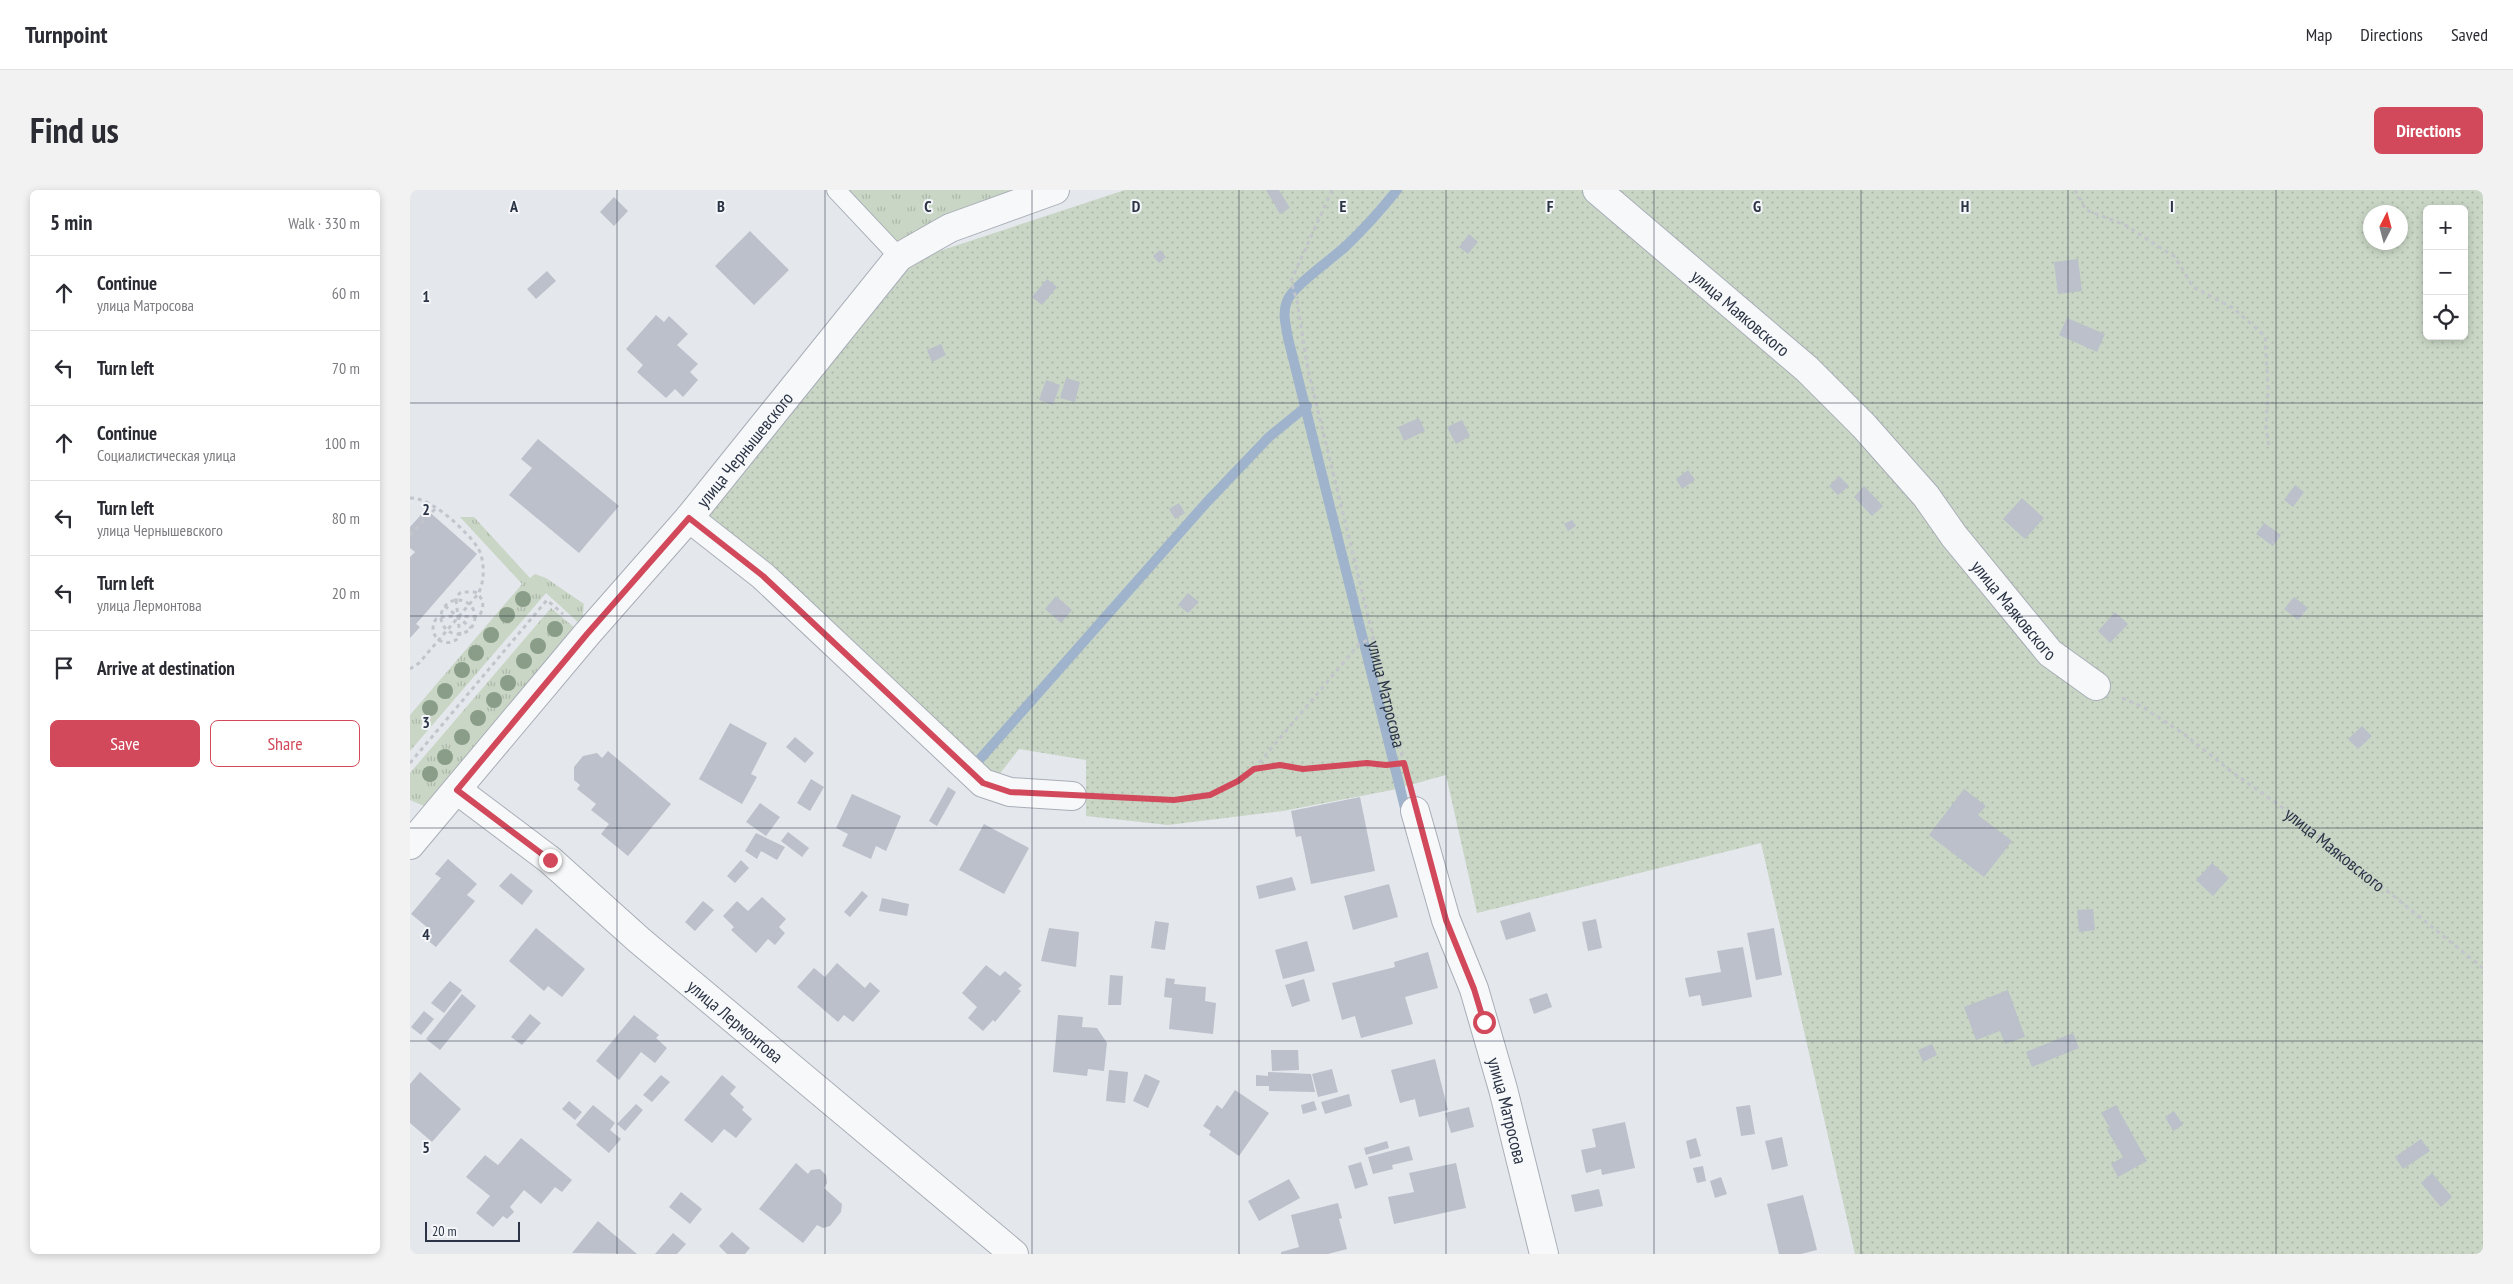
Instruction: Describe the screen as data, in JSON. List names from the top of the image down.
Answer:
{
  "streets": {
    "street": [
      "улица Маяковского",
      "улица Чернышевского",
      "улица Матросова",
      "улица Лермонтова"
    ]
  },
  "crossings": [
    ["улица Чернышевского", "улица Лермонтова"]
  ],
  "scale_bar": "20 m",
  "north": "top",
  "page": {
    "header": "Turnpoint",
    "nav": ["Map", "Directions", "Saved"],
    "title": "Find us",
    "buttons": [
      "Directions",
      ["Save", "Share"]
    ],
    "heading": ["5 min", "Walk · 330 m"],
    "map_buttons": ["+", "−"],
    "list": [
      ["Continue", "улица Матросова", "60 m"],
      ["Turn left", "70 m"],
      ["Continue", "Социалистическая улица", "100 m"],
      ["Turn left", "улица Чернышевского", "80 m"],
      ["Turn left", "улица Лермонтова", "20 m"],
      "Arrive at destination"
    ],
    "scale": "20 m"
  },
  "grid": {
    "columns": [
      "A",
      "B",
      "C",
      "D",
      "E",
      "F",
      "G",
      "H",
      "I"
    ],
    "rows": [
      "1",
      "2",
      "3",
      "4",
      "5"
    ]
  }
}
